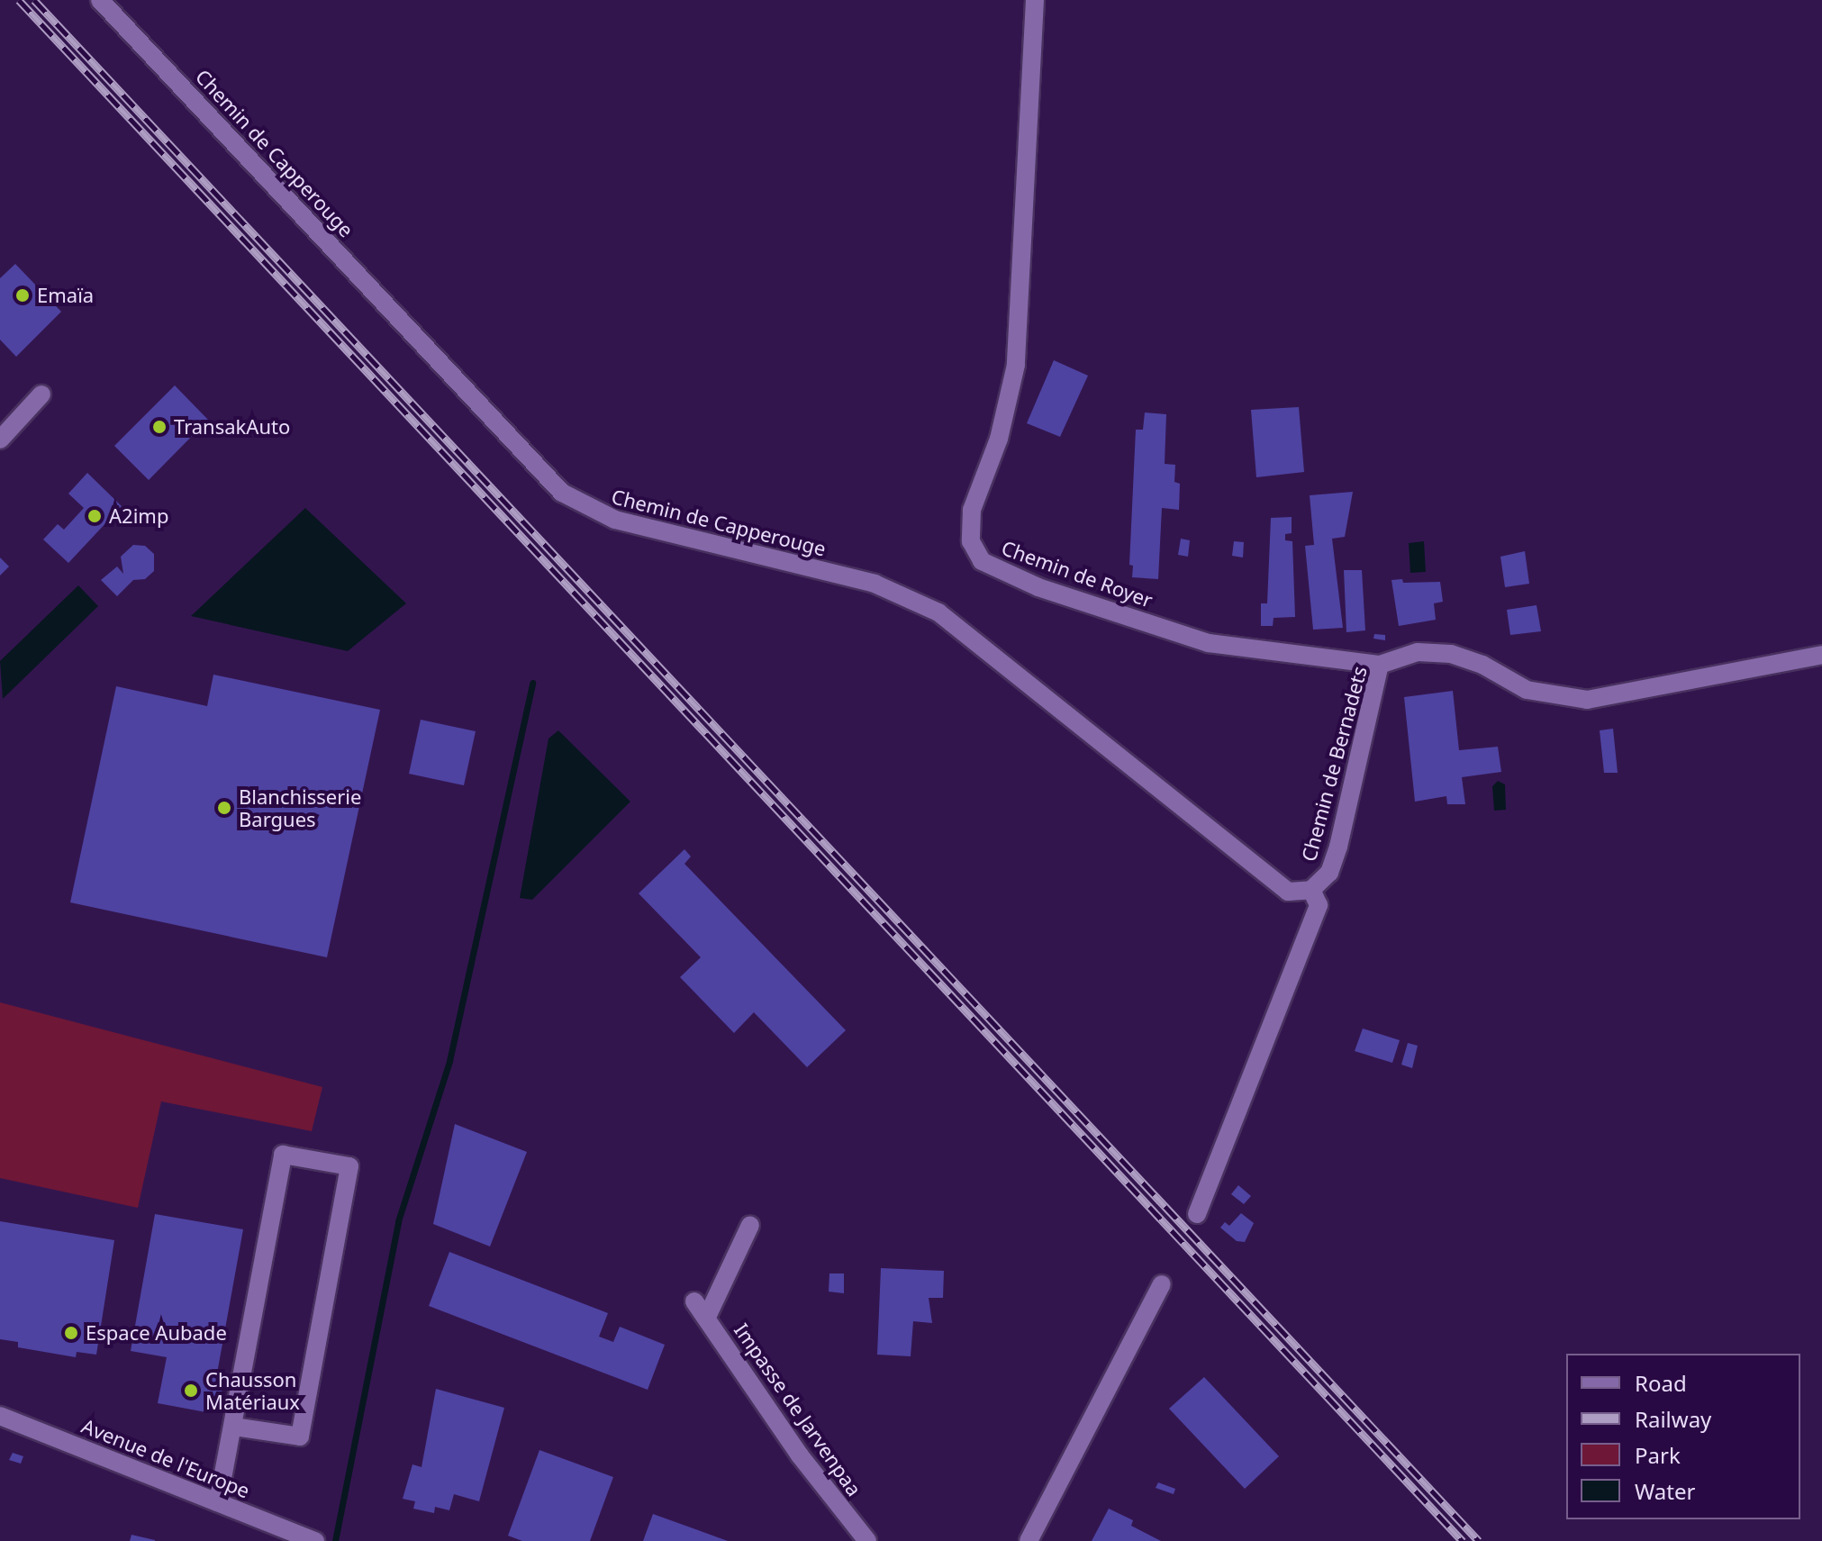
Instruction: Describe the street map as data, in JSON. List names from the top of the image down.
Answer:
{
  "streets": {
    "street": [
      "Chemin de Capperouge",
      "Chemin de Royer",
      "Chemin de Bernadets",
      "Impasse de Jarvenpaa",
      "Avenue de l'Europe"
    ]
  },
  "crossings": [
    ["Chemin de Capperouge", "Chemin de Bernadets"],
    ["Chemin de Royer", "Chemin de Bernadets"]
  ],
  "places": [
    "Emaïa",
    "TransakAuto",
    "A2imp",
    "Blanchisserie Bargues",
    "Espace Aubade",
    "Chausson Matériaux"
  ],
  "legend": [
    "Road",
    "Railway",
    "Park",
    "Water"
  ]
}
